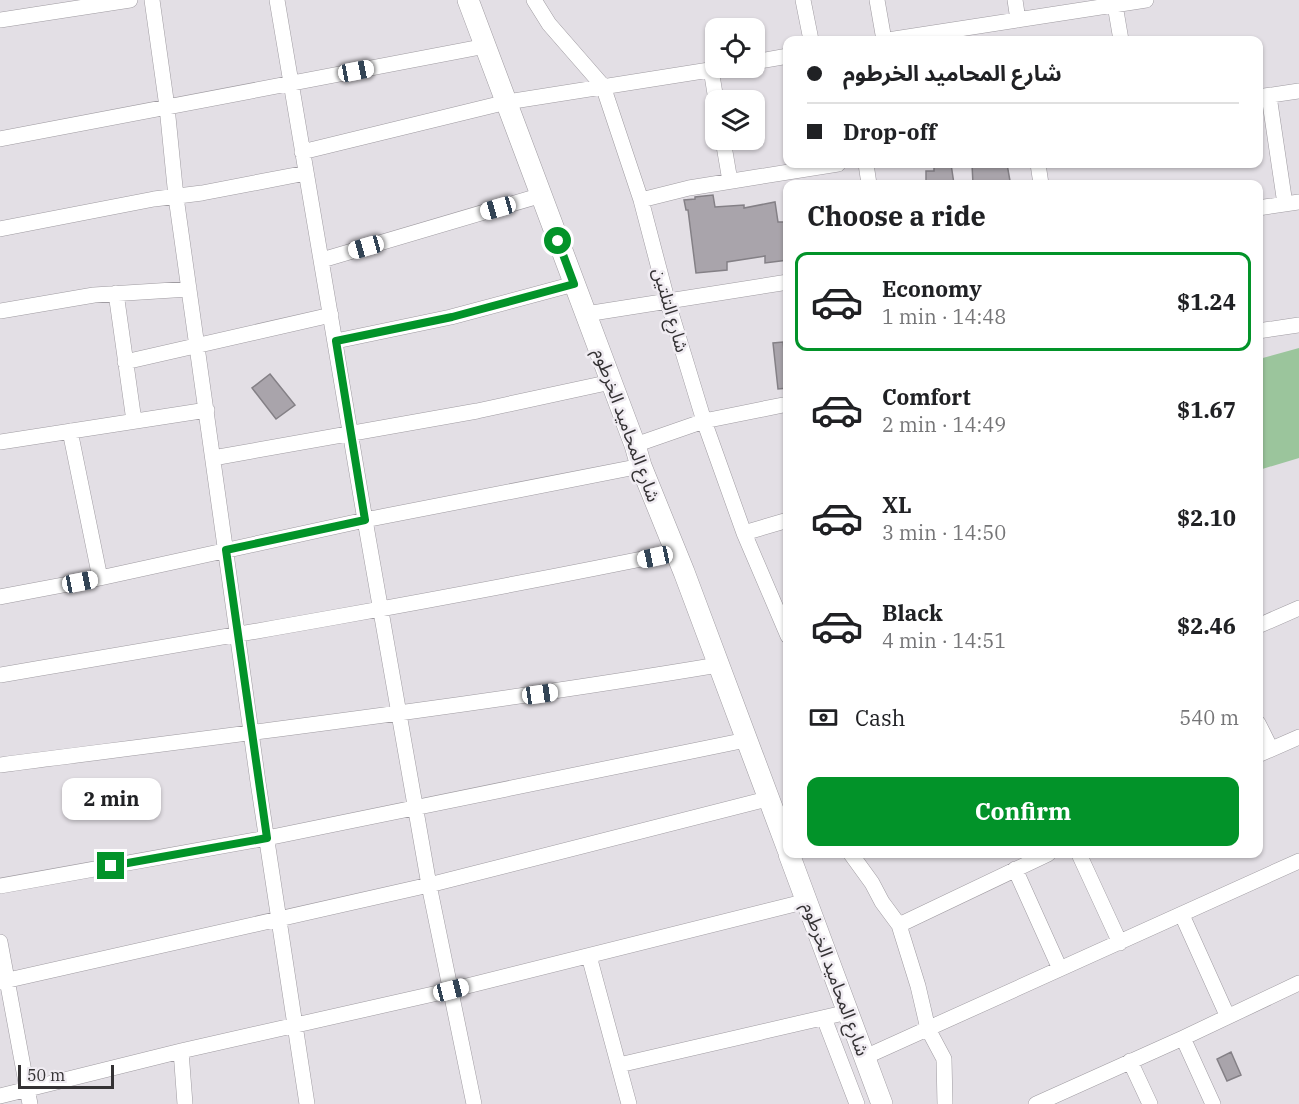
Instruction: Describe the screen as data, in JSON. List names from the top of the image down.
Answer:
{
  "streets": {
    "street": ["شارع التلتين", "شارع المحاميد الخرطوم"]
  },
  "scale_bar": "50 m",
  "page": {
    "banner": ["شارع المحاميد الخرطوم", "Drop-off"],
    "heading": "Choose a ride",
    "list": [
      {
        "name": "Economy",
        "note": "1 min · 14:48",
        "value": "$1.24"
      },
      {
        "name": "Comfort",
        "note": "2 min · 14:49",
        "value": "$1.67"
      },
      {
        "name": "XL",
        "note": "3 min · 14:50",
        "value": "$2.10"
      },
      {
        "name": "Black",
        "note": "4 min · 14:51",
        "value": "$2.46"
      }
    ],
    "pay": ["Cash", "540 m"],
    "buttons": "Confirm",
    "bubble": "2 min",
    "scale": "50 m"
  }
}
